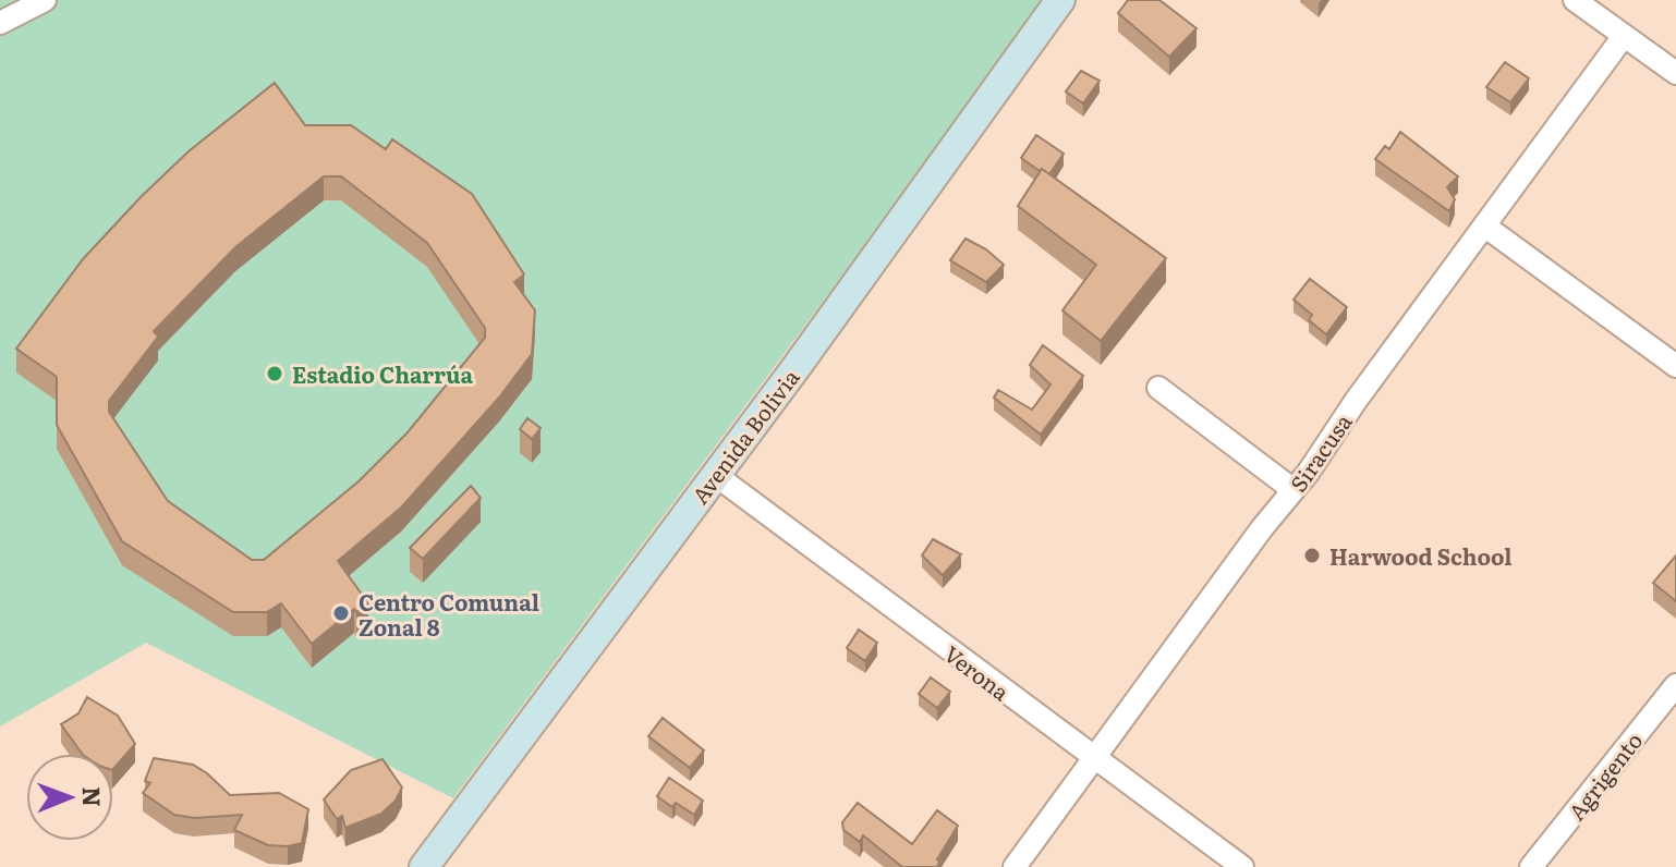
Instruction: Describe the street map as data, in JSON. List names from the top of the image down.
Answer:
{
  "streets": {
    "street": [
      "Avenida Bolivia",
      "Siracusa",
      "Verona",
      "Agrigento"
    ]
  },
  "crossings": [
    ["Avenida Bolivia", "Verona"],
    ["Siracusa", "Verona"]
  ],
  "places": ["Estadio Charrúa", "Harwood School", "Centro Comunal Zonal 8"],
  "north": "right"
}
